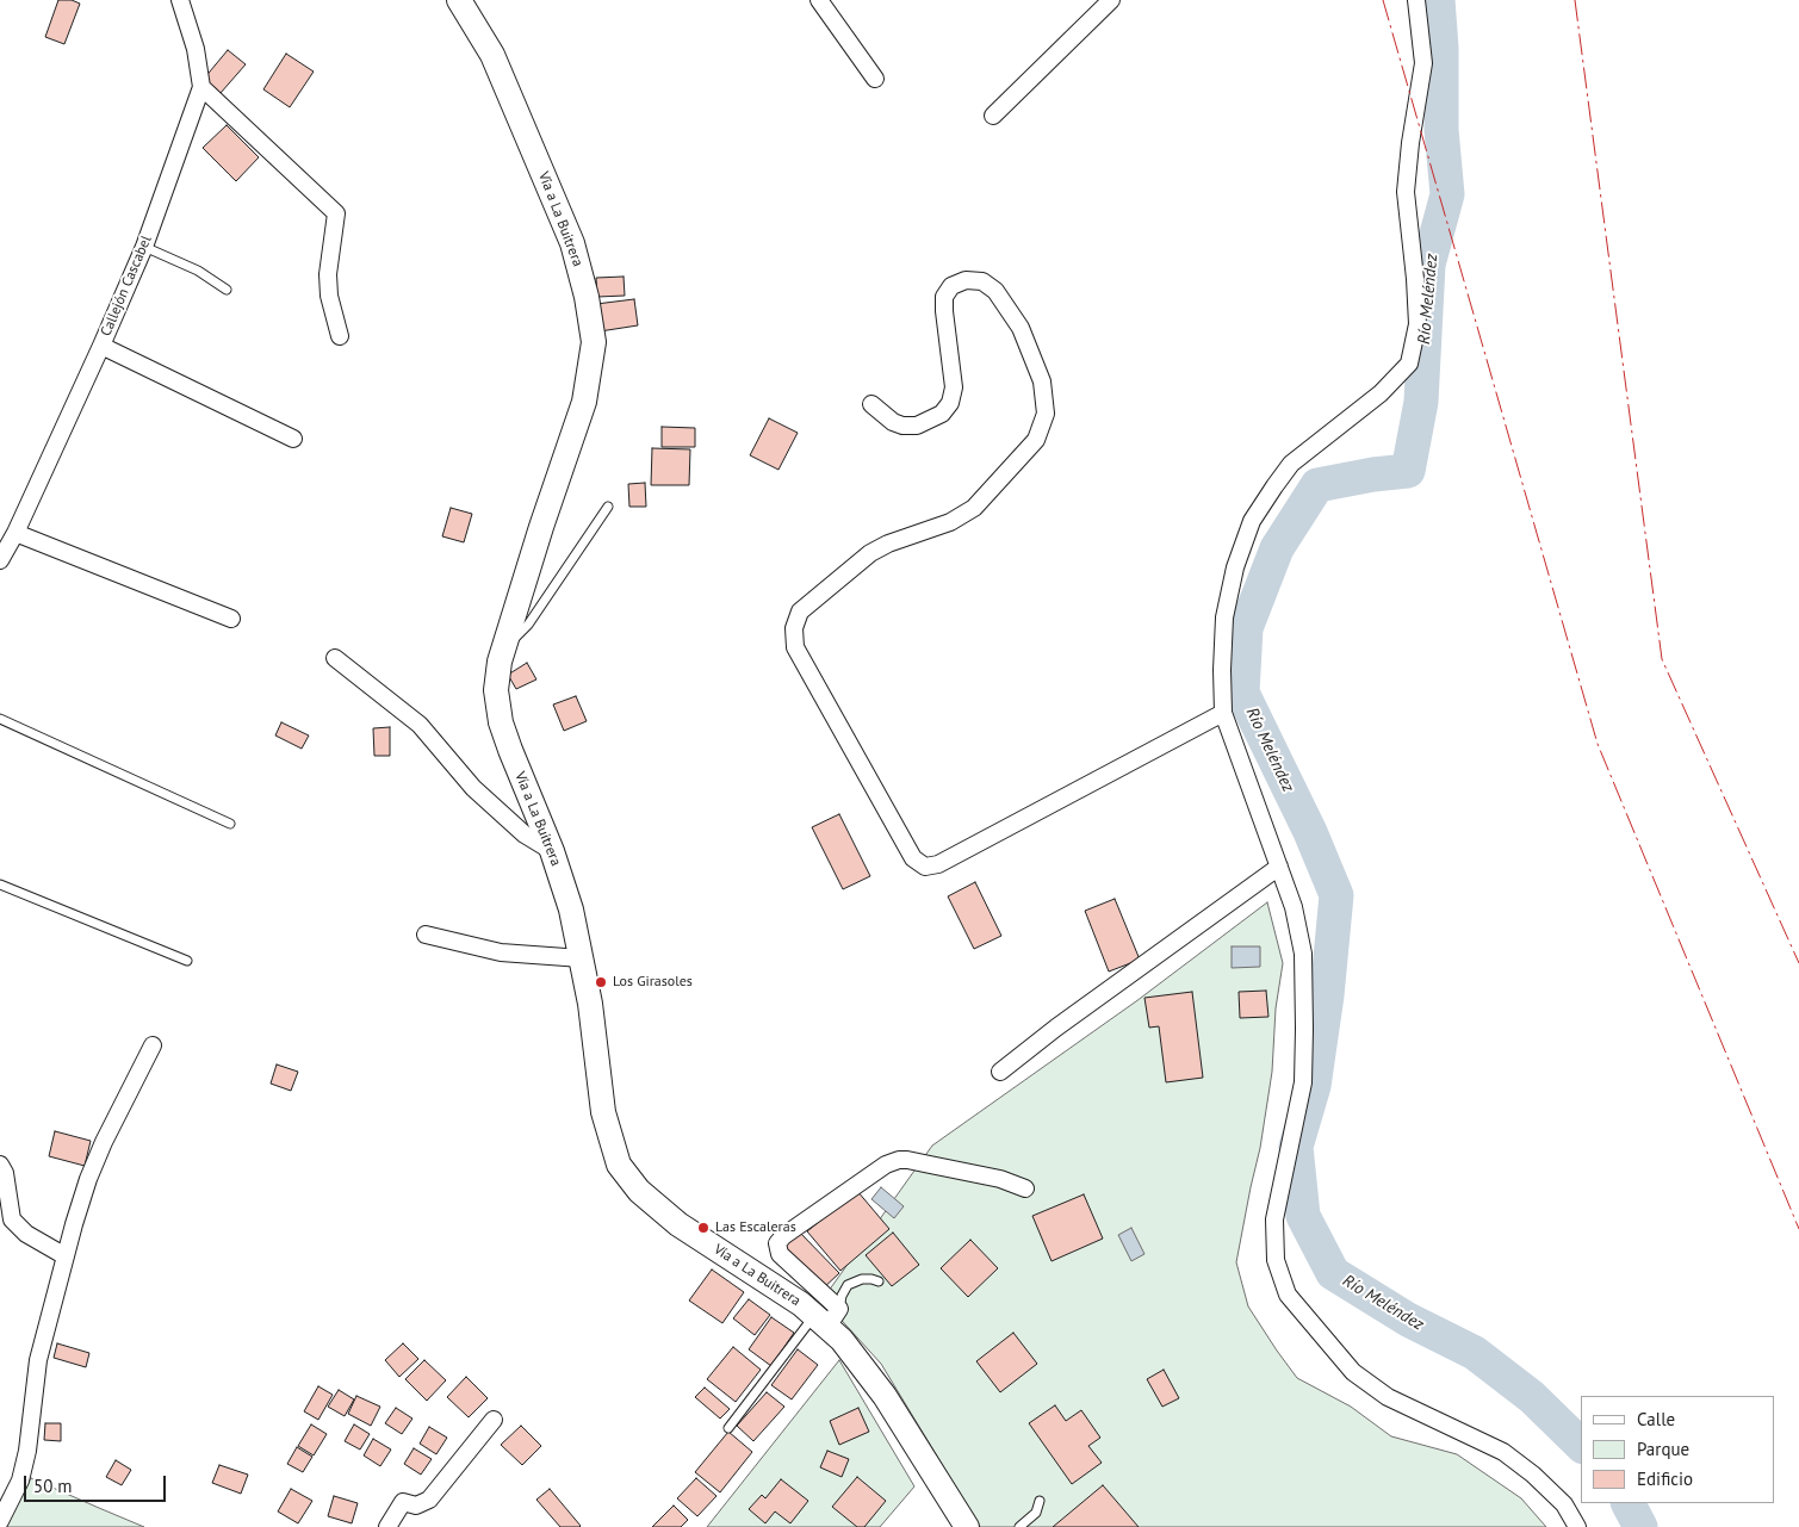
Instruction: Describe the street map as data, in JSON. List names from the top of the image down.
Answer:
{
  "streets": {
    "street": ["Vía a La Buitrera", "Callejón Cascabel"]
  },
  "water": ["Río Meléndez"],
  "places": ["Los Girasoles", "Las Escaleras"],
  "legend": ["Calle", "Parque", "Edificio"],
  "scale_bar": "50 m"
}
